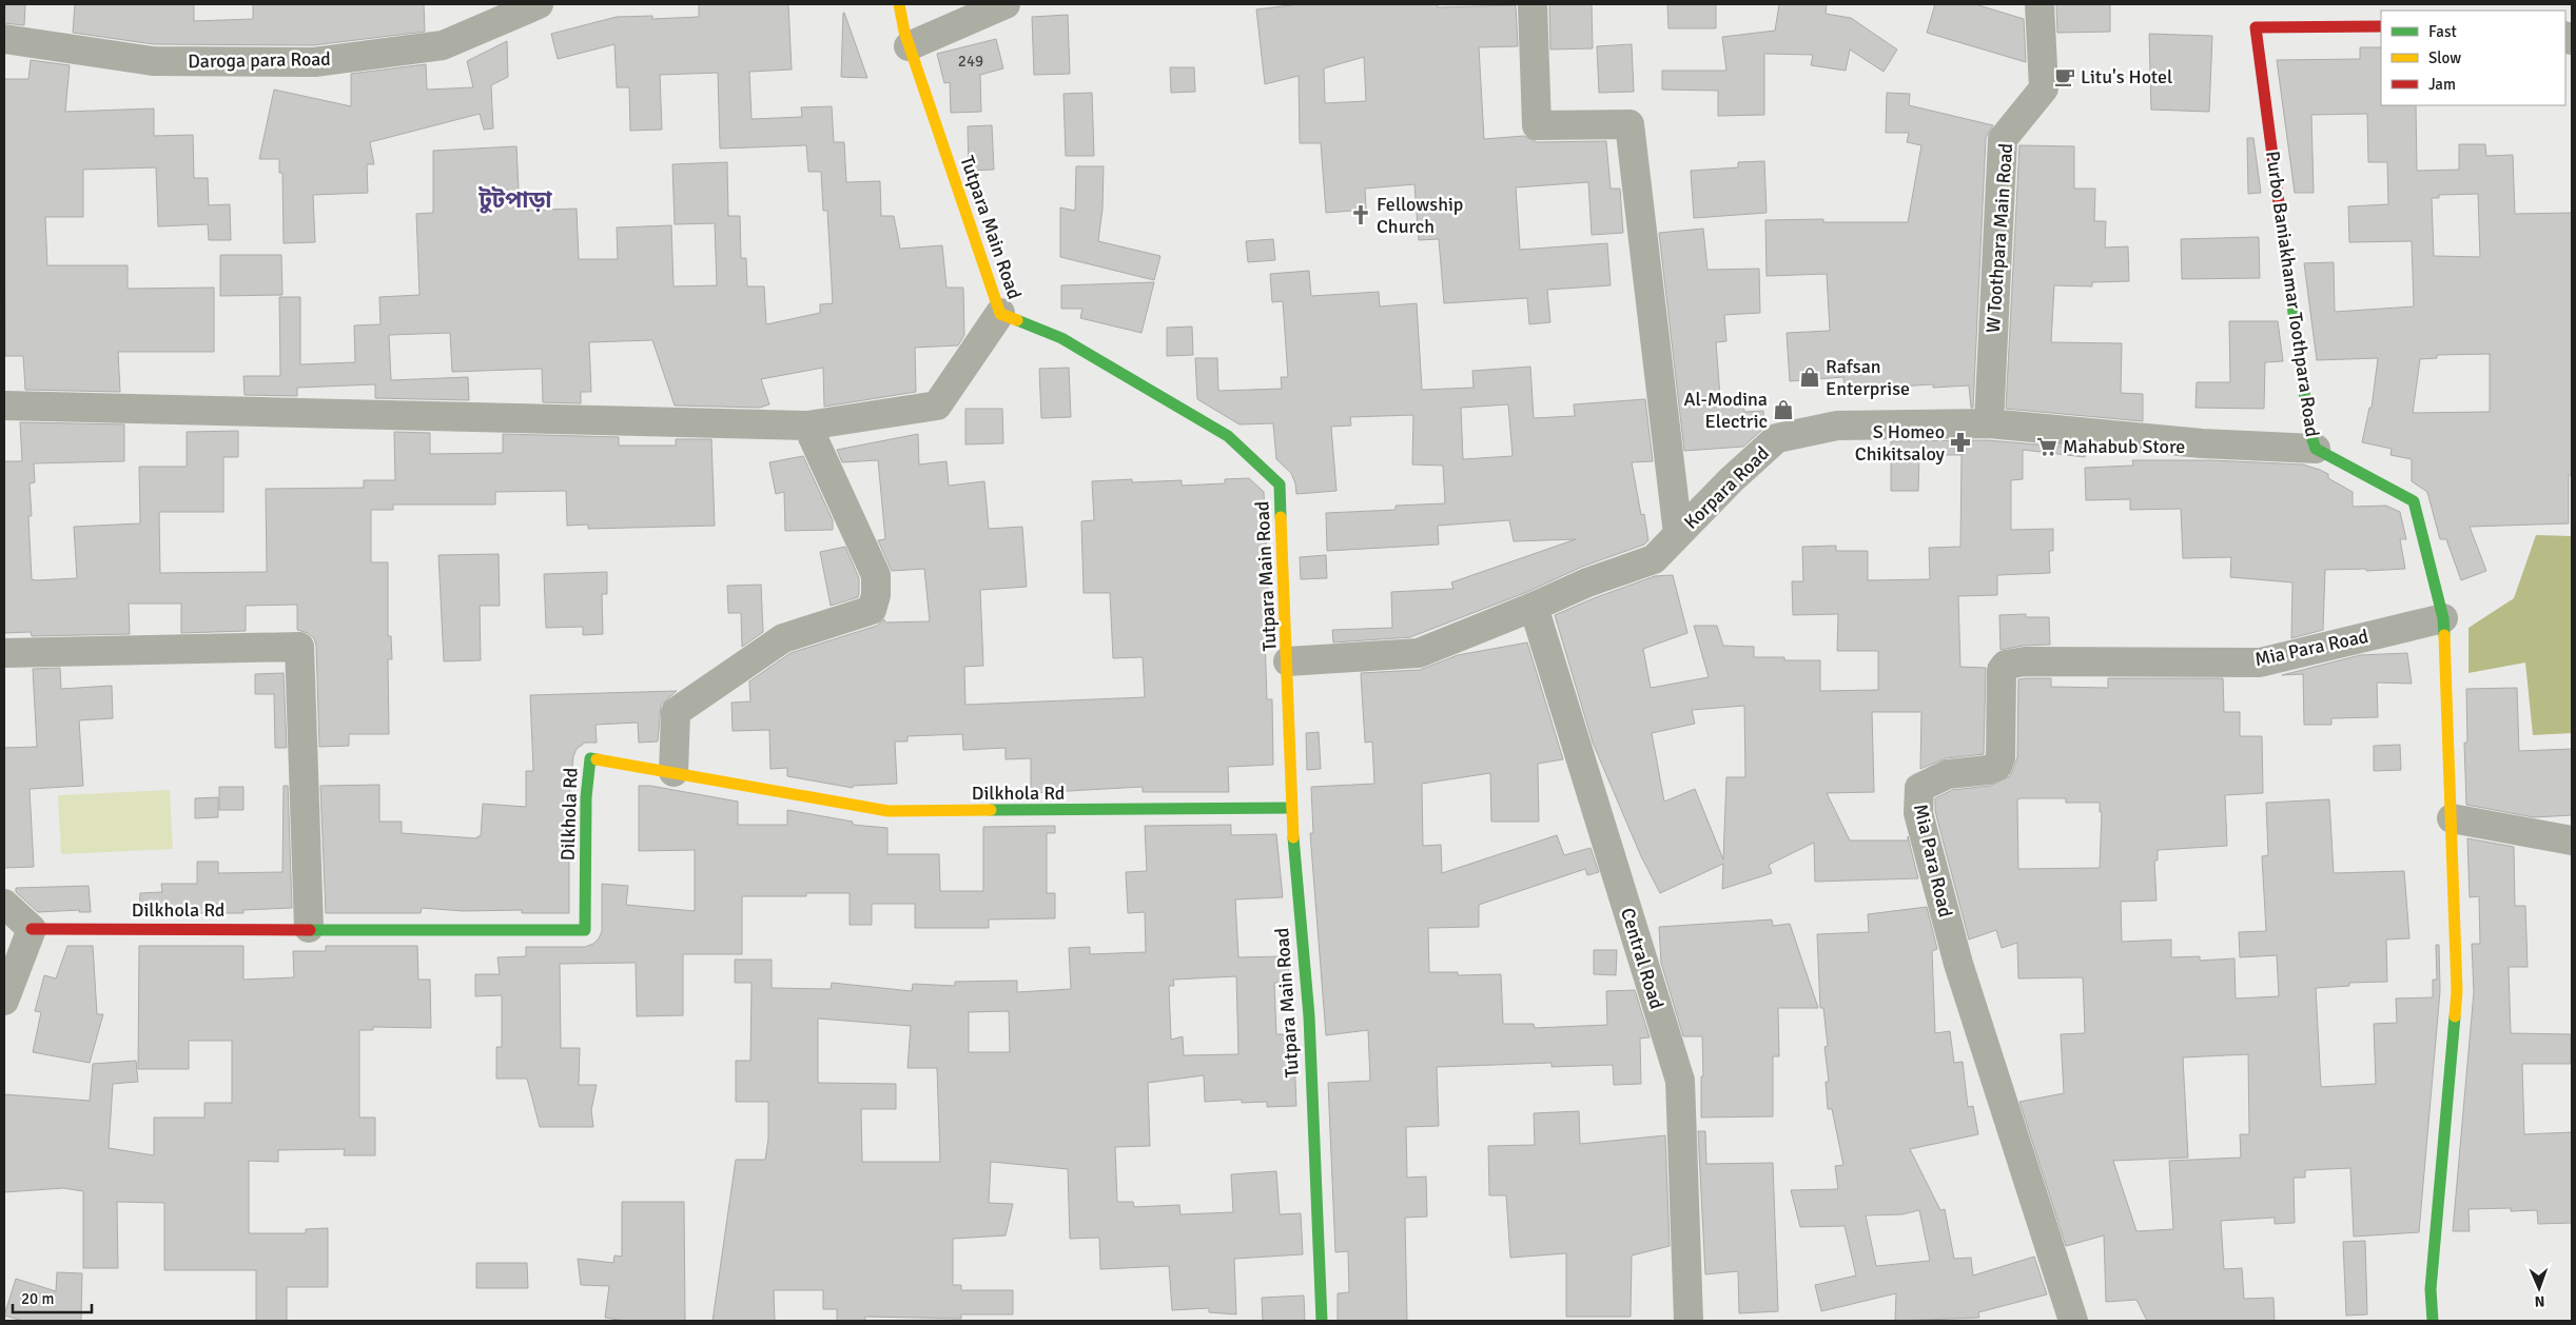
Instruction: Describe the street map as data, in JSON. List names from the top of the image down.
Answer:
{
  "streets": {
    "street": [
      "Daroga para Road",
      "Tutpara Main Road",
      "W Toothpara Main Road",
      "Purbo Baniakhamar Toothpara Road",
      "Korpara Road",
      "Mia Para Road",
      "Dilkhola Rd",
      "Central Road"
    ]
  },
  "crossings": [
    ["Tutpara Main Road", "Korpara Road"],
    ["Tutpara Main Road", "Dilkhola Rd"],
    ["W Toothpara Main Road", "Korpara Road"],
    ["Purbo Baniakhamar Toothpara Road", "Korpara Road"],
    ["Purbo Baniakhamar Toothpara Road", "Mia Para Road"],
    ["Korpara Road", "Central Road"]
  ],
  "districts": ["টুটপাড়া"],
  "places": {
    "cafe": ["Litu's Hotel"],
    "church": ["Fellowship Church"],
    "shop": ["Rafsan Enterprise", "Al-Modina Electric"],
    "pharmacy": ["S Homeo Chikitsaloy"],
    "supermarket": ["Mahabub Store"]
  },
  "house_numbers": ["249"],
  "legend": ["Fast", "Slow", "Jam"],
  "scale_bar": "20 m",
  "north": "bottom"
}
